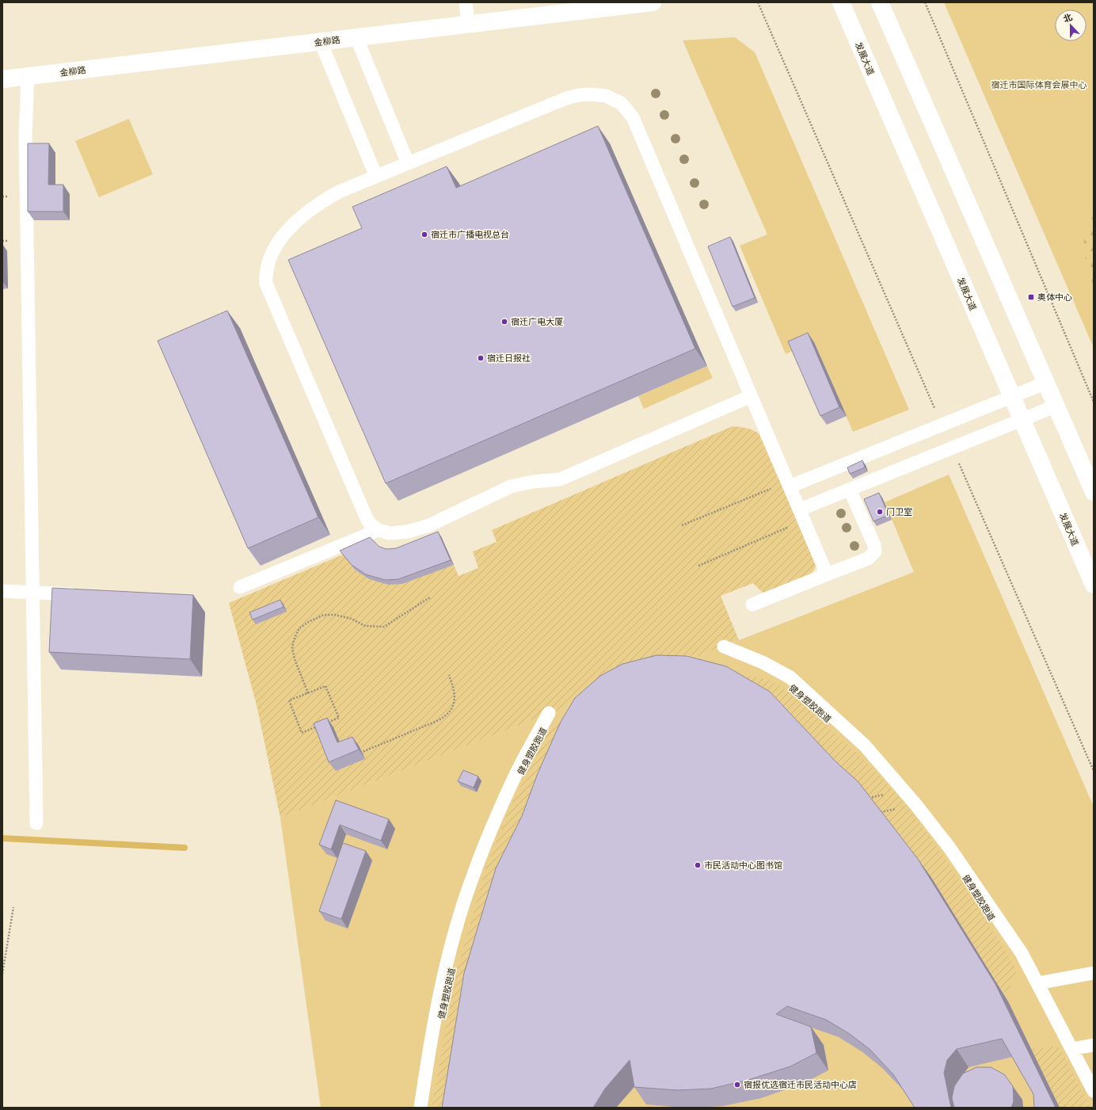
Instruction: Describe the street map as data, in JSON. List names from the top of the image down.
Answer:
{
  "streets": {
    "main road": ["金柳路", "发展大道"]
  },
  "parks": ["宿迁市国际体育会展中心"],
  "places": {
    "other": [
      "宿迁市广播电视总台",
      "宿迁广电大厦",
      "宿迁日报社",
      "门卫室",
      "市民活动中心图书馆",
      "宿报优选宿迁市民活动中心店"
    ],
    "transit": ["奥体中心"]
  },
  "north": "top"
}
